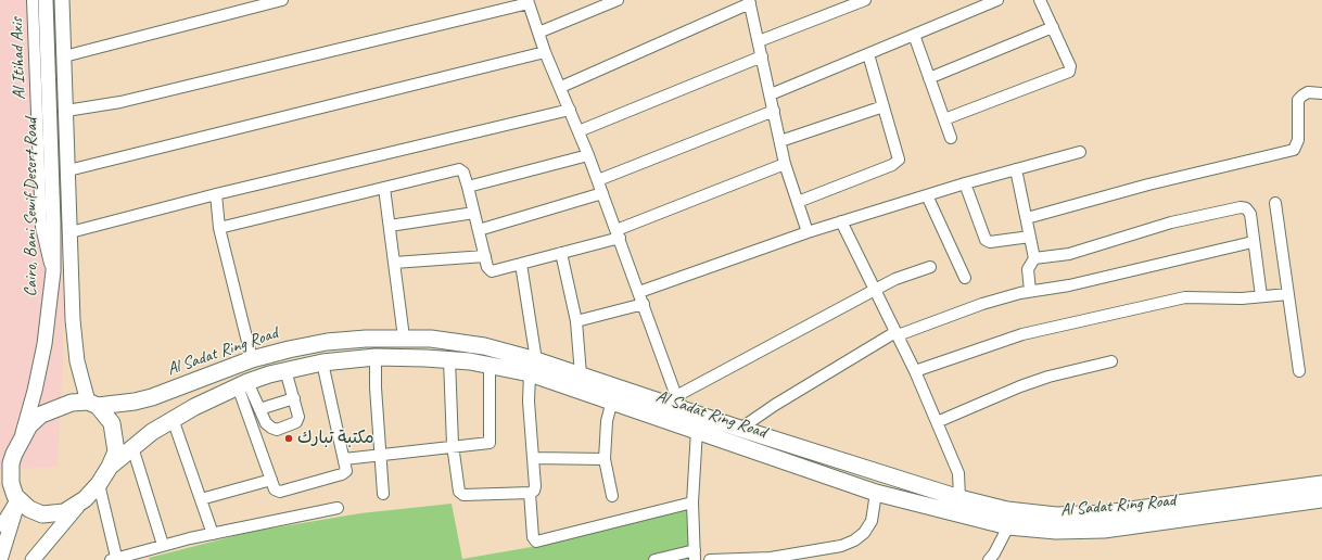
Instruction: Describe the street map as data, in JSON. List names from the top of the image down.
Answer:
{
  "streets": {
    "highway": ["Al Sadat Ring Road"],
    "main road": ["Cairo, Bani Sewif Desert Road"],
    "street": ["Al Itihad Axis"]
  },
  "crossings": [
    ["Al Itihad Axis", "Cairo, Bani Sewif Desert Road"],
    ["Cairo, Bani Sewif Desert Road", "Al Sadat Ring Road"]
  ],
  "places": ["مكتبة تبارك"]
}
